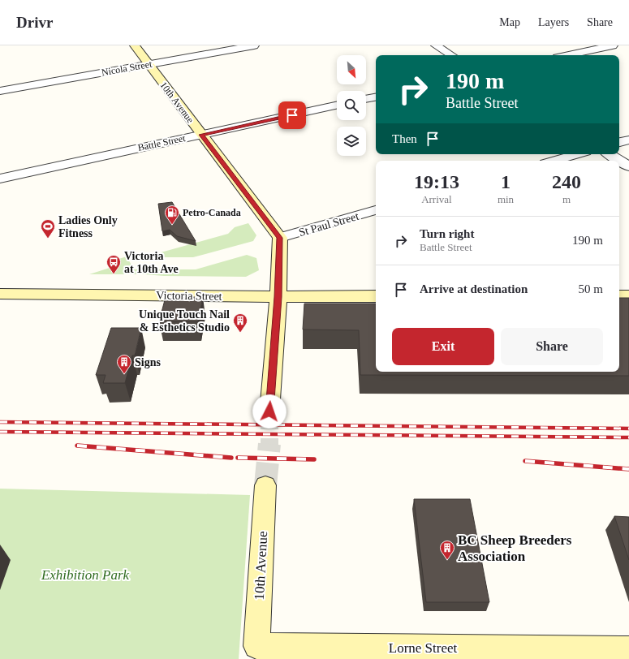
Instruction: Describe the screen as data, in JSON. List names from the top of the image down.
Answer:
{
  "streets": {
    "street": [
      "Nicola Street",
      "10th Avenue",
      "Battle Street",
      "St Paul Street",
      "Victoria Street",
      "Lorne Street"
    ]
  },
  "crossings": [
    ["Nicola Street", "10th Avenue"],
    ["10th Avenue", "Battle Street"],
    ["10th Avenue", "St Paul Street"],
    ["10th Avenue", "Lorne Street"]
  ],
  "parks": ["Exhibition Park"],
  "places": {
    "fuel station": ["Petro-Canada"],
    "sports": ["Ladies Only Fitness"],
    "bus stop": ["Victoria at 10th Ave"],
    "building": ["Unique Touch Nail & Esthetics Studio", "Signs", "BC Sheep Breeders Association"]
  },
  "north": "bottom right",
  "page": {
    "header": "Drivr",
    "nav": ["Map", "Layers", "Share"],
    "turn": ["190 m", "Battle Street"],
    "then": "Then",
    "eta": [
      "19:13",
      "Arrival",
      "1",
      "min",
      "240",
      "m"
    ],
    "list": [
      {
        "name": "Turn right",
        "note": "Battle Street",
        "value": "190 m"
      },
      {
        "name": "Arrive at destination",
        "value": "50 m"
      }
    ],
    "buttons": ["Exit", "Share"]
  }
}
